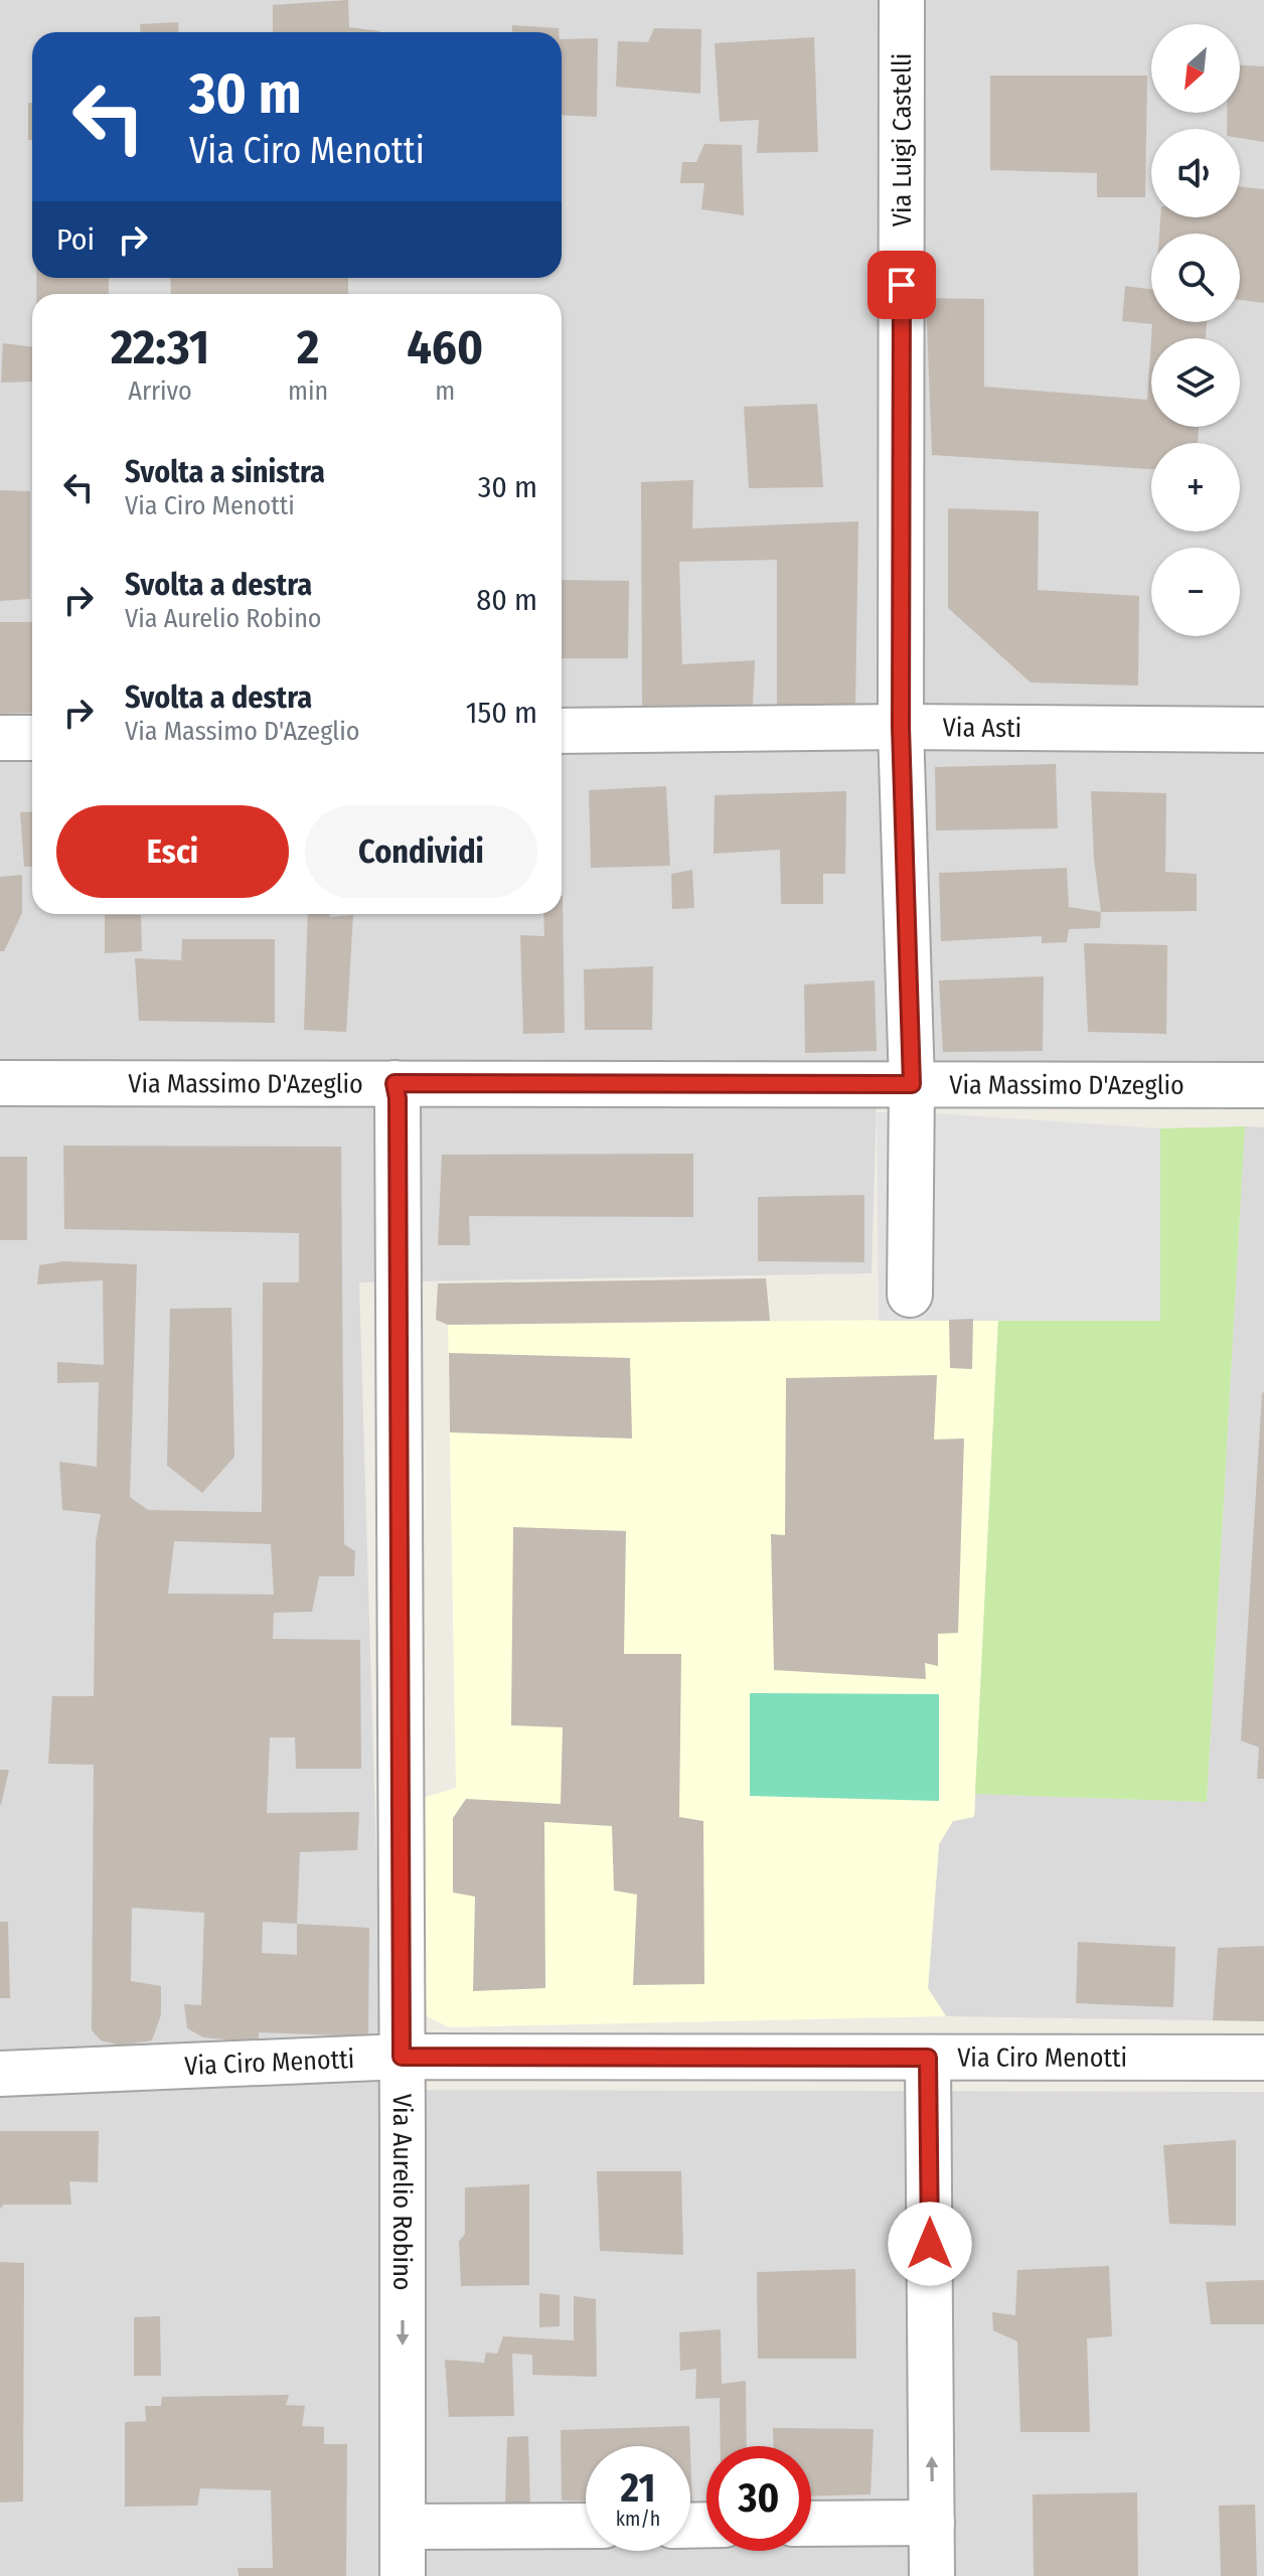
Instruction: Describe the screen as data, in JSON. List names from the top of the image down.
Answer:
{
  "streets": {
    "street": [
      "Via Luigi Castelli",
      "Via Asti",
      "Via Massimo D'Azeglio",
      "Via Ciro Menotti",
      "Via Aurelio Robino"
    ]
  },
  "crossings": [
    ["Via Luigi Castelli", "Via Asti"],
    ["Via Luigi Castelli", "Via Massimo D'Azeglio"],
    ["Via Massimo D'Azeglio", "Via Aurelio Robino"],
    ["Via Ciro Menotti", "Via Aurelio Robino"]
  ],
  "north": "bottom left",
  "page": {
    "map_buttons": ["+", "−"],
    "turn": ["30 m", "Via Ciro Menotti"],
    "then": "Poi",
    "eta": [
      "22:31",
      "Arrivo",
      "2",
      "min",
      "460",
      "m"
    ],
    "list": [
      {
        "name": "Svolta a sinistra",
        "note": "Via Ciro Menotti",
        "value": "30 m"
      },
      {
        "name": "Svolta a destra",
        "note": "Via Aurelio Robino",
        "value": "80 m"
      },
      {
        "name": "Svolta a destra",
        "note": "Via Massimo D'Azeglio",
        "value": "150 m"
      }
    ],
    "buttons": ["Esci", "Condividi"],
    "speed": "21 km/h",
    "limit": "30"
  }
}
